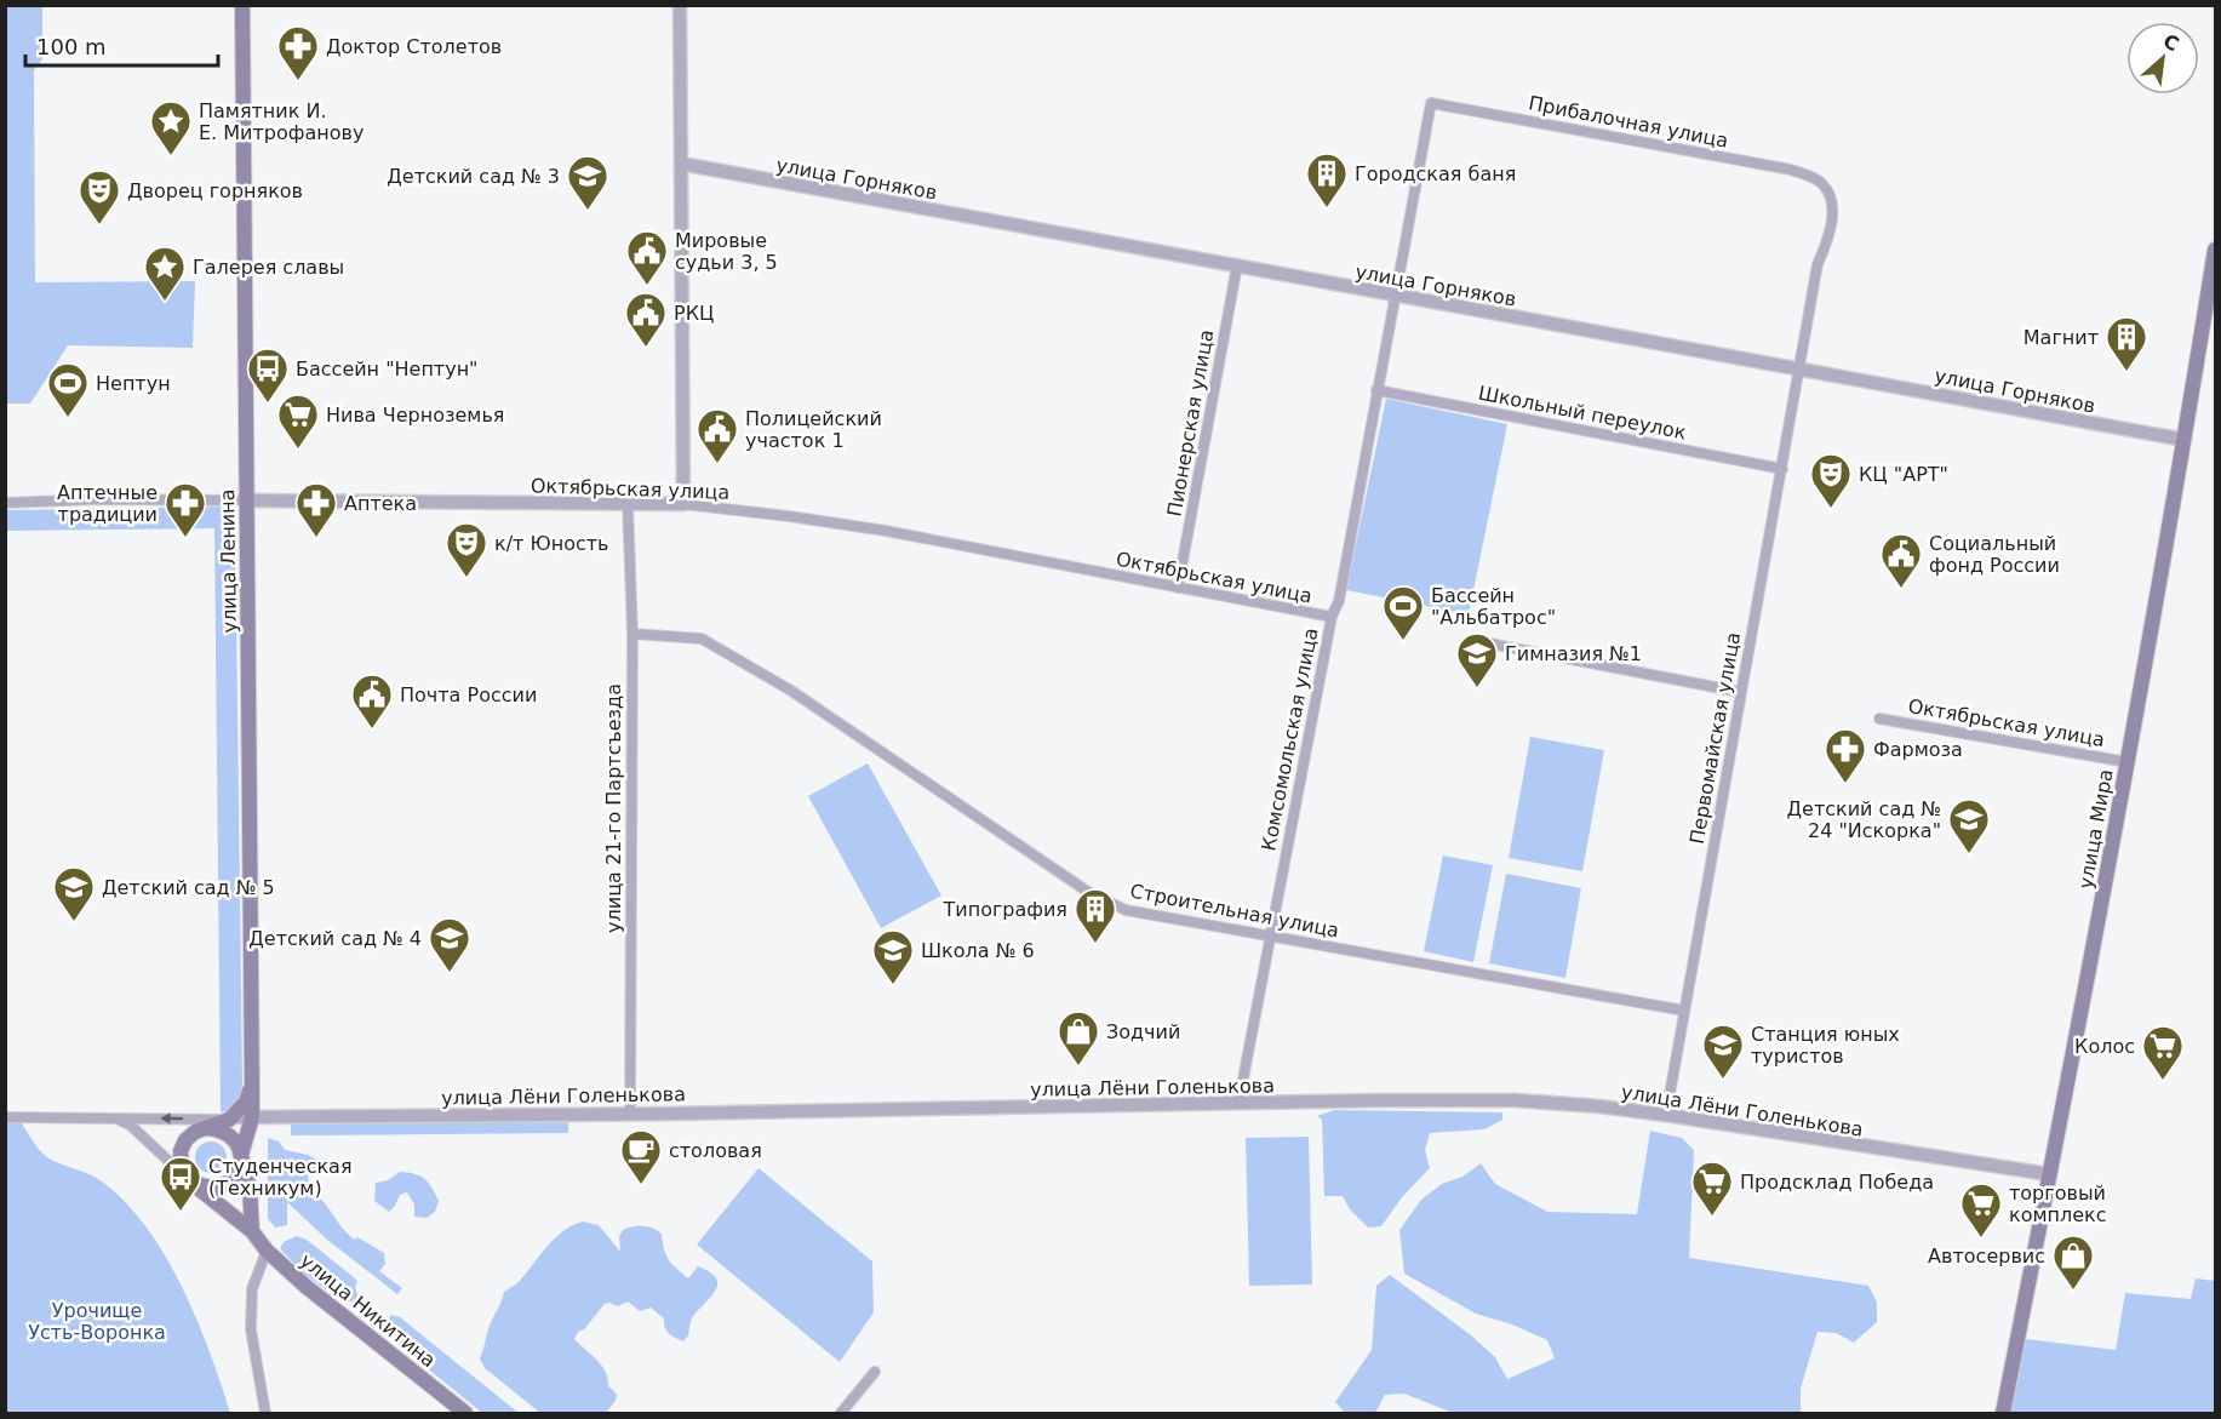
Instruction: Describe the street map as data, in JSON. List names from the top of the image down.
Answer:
{
  "streets": {
    "main road": ["улица Ленина", "улица Мира", "улица Никитина"],
    "street": [
      "Прибалочная улица",
      "улица Горняков",
      "Школьный переулок",
      "Пионерская улица",
      "Октябрьская улица",
      "Первомайская улица",
      "Комсомольская улица",
      "улица 21-го Партсъезда",
      "Строительная улица",
      "улица Лёни Голенькова"
    ]
  },
  "crossings": [
    ["Прибалочная улица", "улица Горняков"],
    ["Прибалочная улица", "Первомайская улица"],
    ["Прибалочная улица", "Комсомольская улица"],
    ["улица Горняков", "Пионерская улица"],
    ["улица Горняков", "Первомайская улица"],
    ["улица Горняков", "Комсомольская улица"],
    ["улица Горняков", "улица Мира"],
    ["Школьный переулок", "Первомайская улица"],
    ["Школьный переулок", "Комсомольская улица"],
    ["Пионерская улица", "Октябрьская улица"],
    ["Октябрьская улица", "улица Ленина"],
    ["Октябрьская улица", "Комсомольская улица"],
    ["Октябрьская улица", "улица 21-го Партсъезда"],
    ["Октябрьская улица", "улица Мира"],
    ["улица Ленина", "улица Лёни Голенькова"],
    ["улица Ленина", "улица Никитина"],
    ["Первомайская улица", "Строительная улица"],
    ["Первомайская улица", "улица Лёни Голенькова"],
    ["Комсомольская улица", "Строительная улица"],
    ["Комсомольская улица", "улица Лёни Голенькова"],
    ["улица 21-го Партсъезда", "Строительная улица"],
    ["улица 21-го Партсъезда", "улица Лёни Голенькова"],
    ["улица Мира", "улица Лёни Голенькова"]
  ],
  "parks": ["Урочище Усть-Воронка"],
  "places": {
    "pharmacy": [
      "Доктор Столетов",
      "Аптечные традиции",
      "Аптека",
      "Фармоза"
    ],
    "place": ["Памятник И. Е. Митрофанову", "Галерея славы"],
    "building": ["Городская баня", "Магнит", "Типография"],
    "school or university": [
      "Детский сад № 3",
      "Гимназия №1",
      "Детский сад № 24 \"Искорка\"",
      "Детский сад № 5",
      "Детский сад № 4",
      "Школа № 6",
      "Станция юных туристов"
    ],
    "theatre": ["Дворец горняков", "КЦ \"АРТ\"", "к/т Юность"],
    "public building": [
      "Мировые судьи 3, 5",
      "РКЦ",
      "Полицейский участок 1",
      "Социальный фонд России",
      "Почта России"
    ],
    "bus stop": ["Бассейн \"Нептун\"", "Студенческая (Техникум)"],
    "sports": ["Нептун", "Бассейн \"Альбатрос\""],
    "supermarket": [
      "Нива Черноземья",
      "Колос",
      "Продсклад Победа",
      "торговый комплекс"
    ],
    "shop": ["Зодчий", "Автосервис"],
    "cafe": ["столовая"]
  },
  "scale_bar": "100 m",
  "north": "top right"
}
